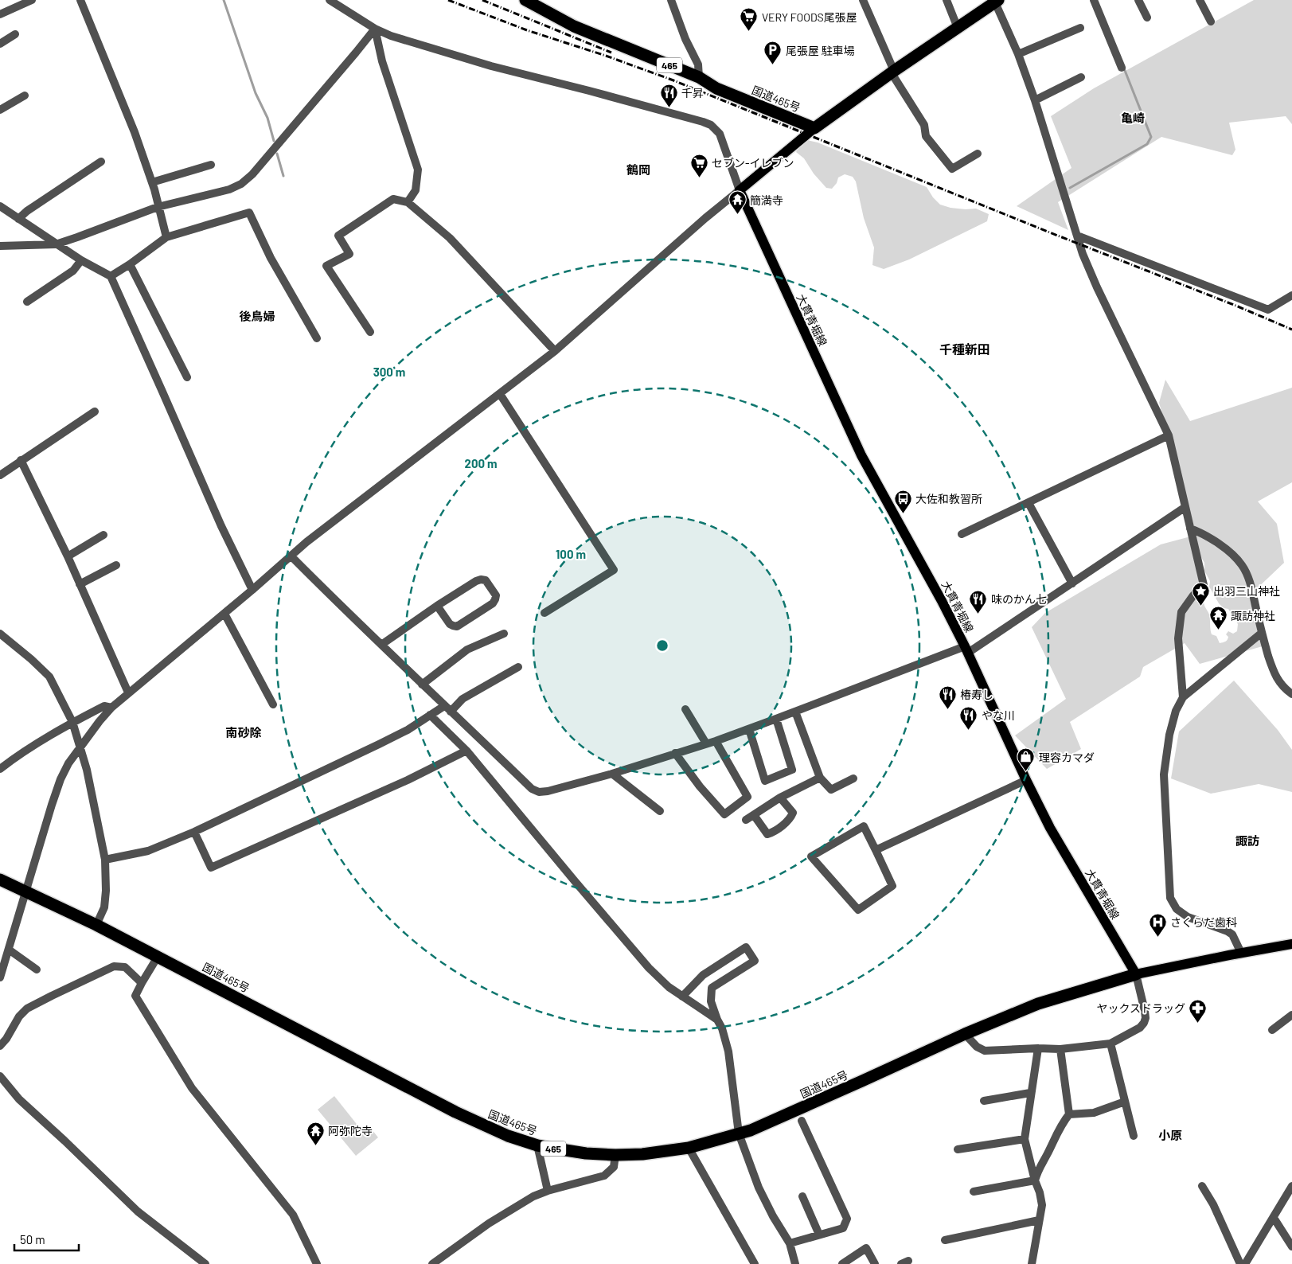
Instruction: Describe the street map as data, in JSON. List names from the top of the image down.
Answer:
{
  "streets": {
    "highway": ["465", "国道465号"],
    "main road": ["大貫青堀線"]
  },
  "crossings": [
    ["国道465号", "大貫青堀線"]
  ],
  "districts": [
    "亀崎",
    "鶴岡",
    "後鳥婦",
    "千種新田",
    "南砂除",
    "諏訪",
    "小原"
  ],
  "places": {
    "supermarket": ["VERY FOODS尾張屋", "セブン-イレブン"],
    "parking": ["尾張屋 駐車場"],
    "restaurant": [
      "千昇",
      "味のかん七",
      "椿寿し",
      "やな川"
    ],
    "temple": ["簡満寺", "諏訪神社", "阿弥陀寺"],
    "bus stop": ["大佐和教習所"],
    "place": ["出羽三山神社"],
    "shop": ["理容カマダ"],
    "hospital": ["さくらだ歯科"],
    "pharmacy": ["ヤックスドラッグ"]
  },
  "scale_bar": "50 m",
  "rings": ["300 m", "200 m", "100 m"]
}
